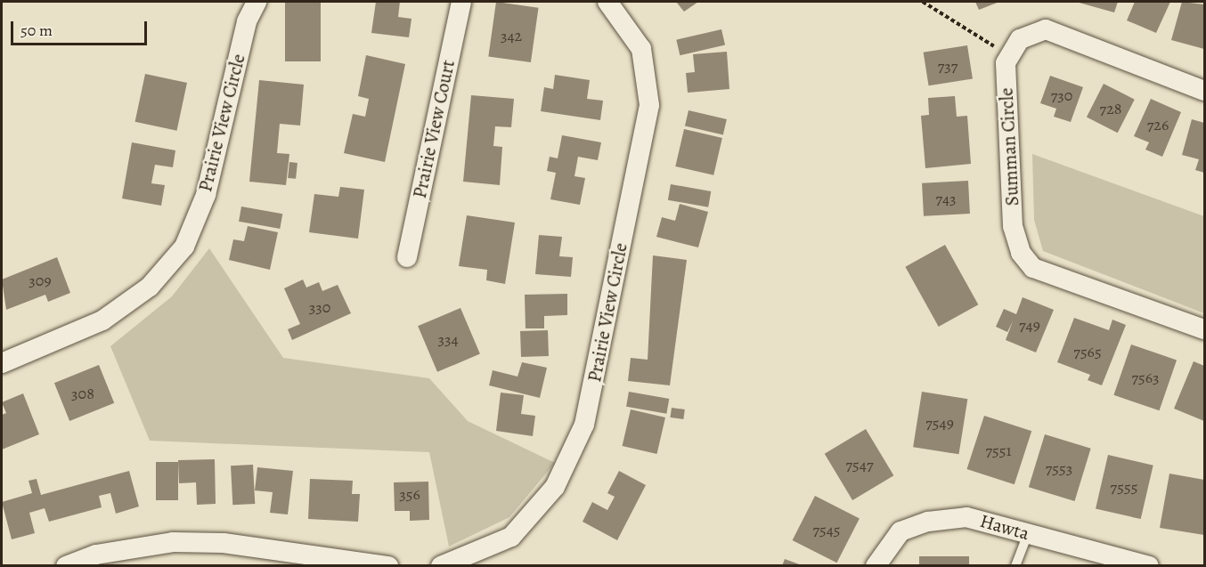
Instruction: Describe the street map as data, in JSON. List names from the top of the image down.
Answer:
{
  "streets": {
    "street": [
      "Prairie View Circle",
      "Prairie View Court",
      "Summan Circle",
      "Hawta"
    ]
  },
  "house_numbers": [
    "342",
    "737",
    "730",
    "728",
    "726",
    "743",
    "309",
    "330",
    "749",
    "334",
    "7565",
    "7563",
    "308",
    "7549",
    "7551",
    "7547",
    "7553",
    "7555",
    "356",
    "7545"
  ],
  "scale_bar": "50 m"
}
